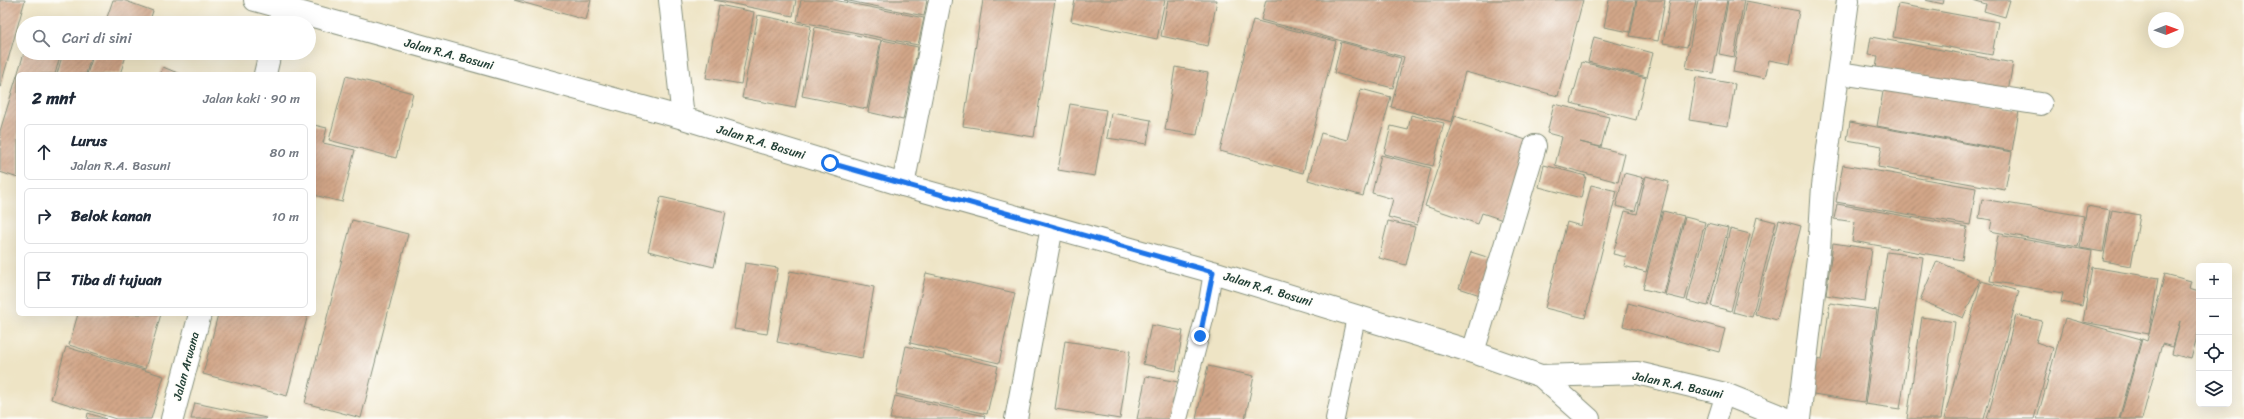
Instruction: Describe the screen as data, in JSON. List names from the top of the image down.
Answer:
{
  "streets": {
    "main road": ["Jalan R.A. Basuni", "Jalan Arwana"]
  },
  "north": "right",
  "page": {
    "search": "Cari di sini",
    "heading": ["2 mnt", "Jalan kaki · 90 m"],
    "list": [
      ["Lurus", "Jalan R.A. Basuni", "80 m"],
      ["Belok kanan", "10 m"],
      "Tiba di tujuan"
    ],
    "map_buttons": ["+", "−"]
  }
}
